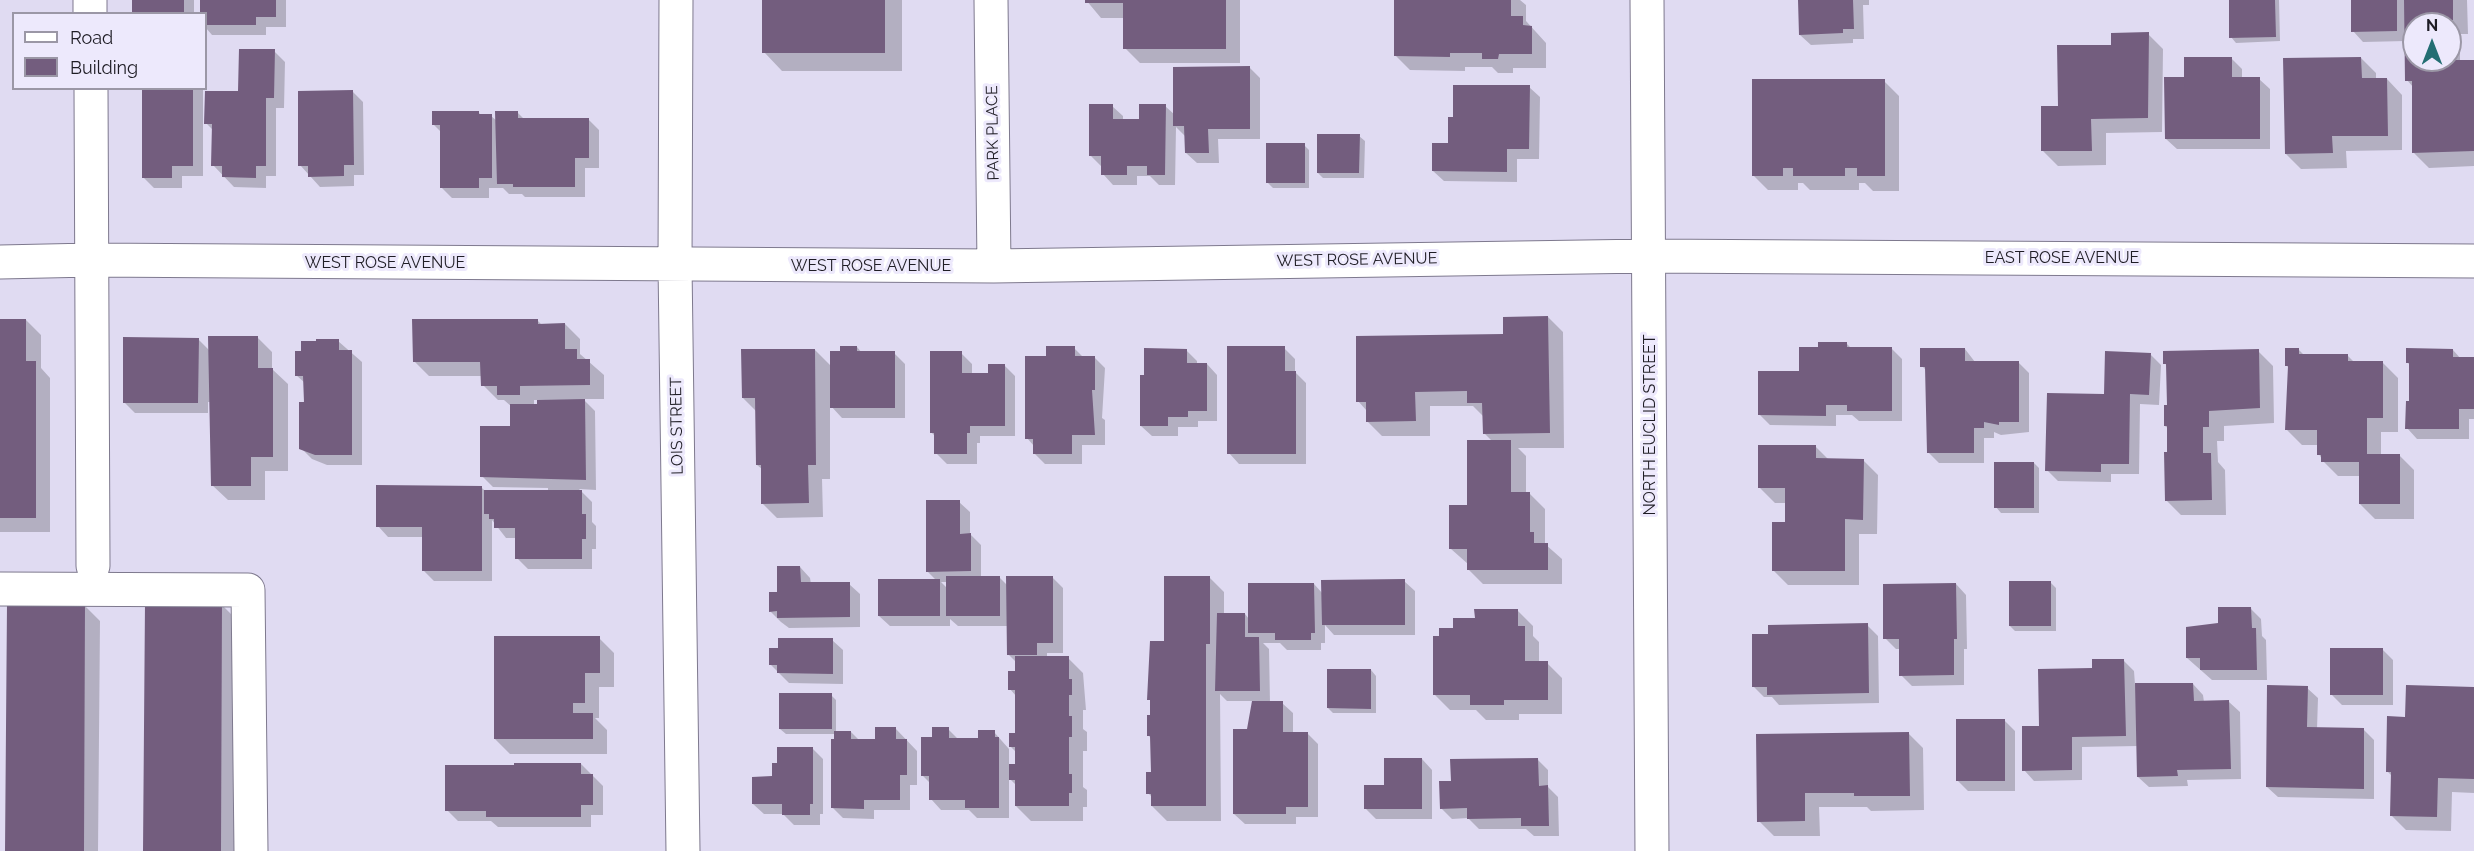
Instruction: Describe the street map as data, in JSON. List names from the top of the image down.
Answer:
{
  "streets": {
    "street": [
      "PARK PLACE",
      "EAST ROSE AVENUE",
      "WEST ROSE AVENUE",
      "NORTH EUCLID STREET",
      "LOIS STREET"
    ]
  },
  "crossings": [
    ["PARK PLACE", "WEST ROSE AVENUE"],
    ["EAST ROSE AVENUE", "WEST ROSE AVENUE"],
    ["EAST ROSE AVENUE", "NORTH EUCLID STREET"],
    ["WEST ROSE AVENUE", "NORTH EUCLID STREET"],
    ["WEST ROSE AVENUE", "LOIS STREET"]
  ],
  "legend": ["Road", "Building"],
  "north": "top"
}
